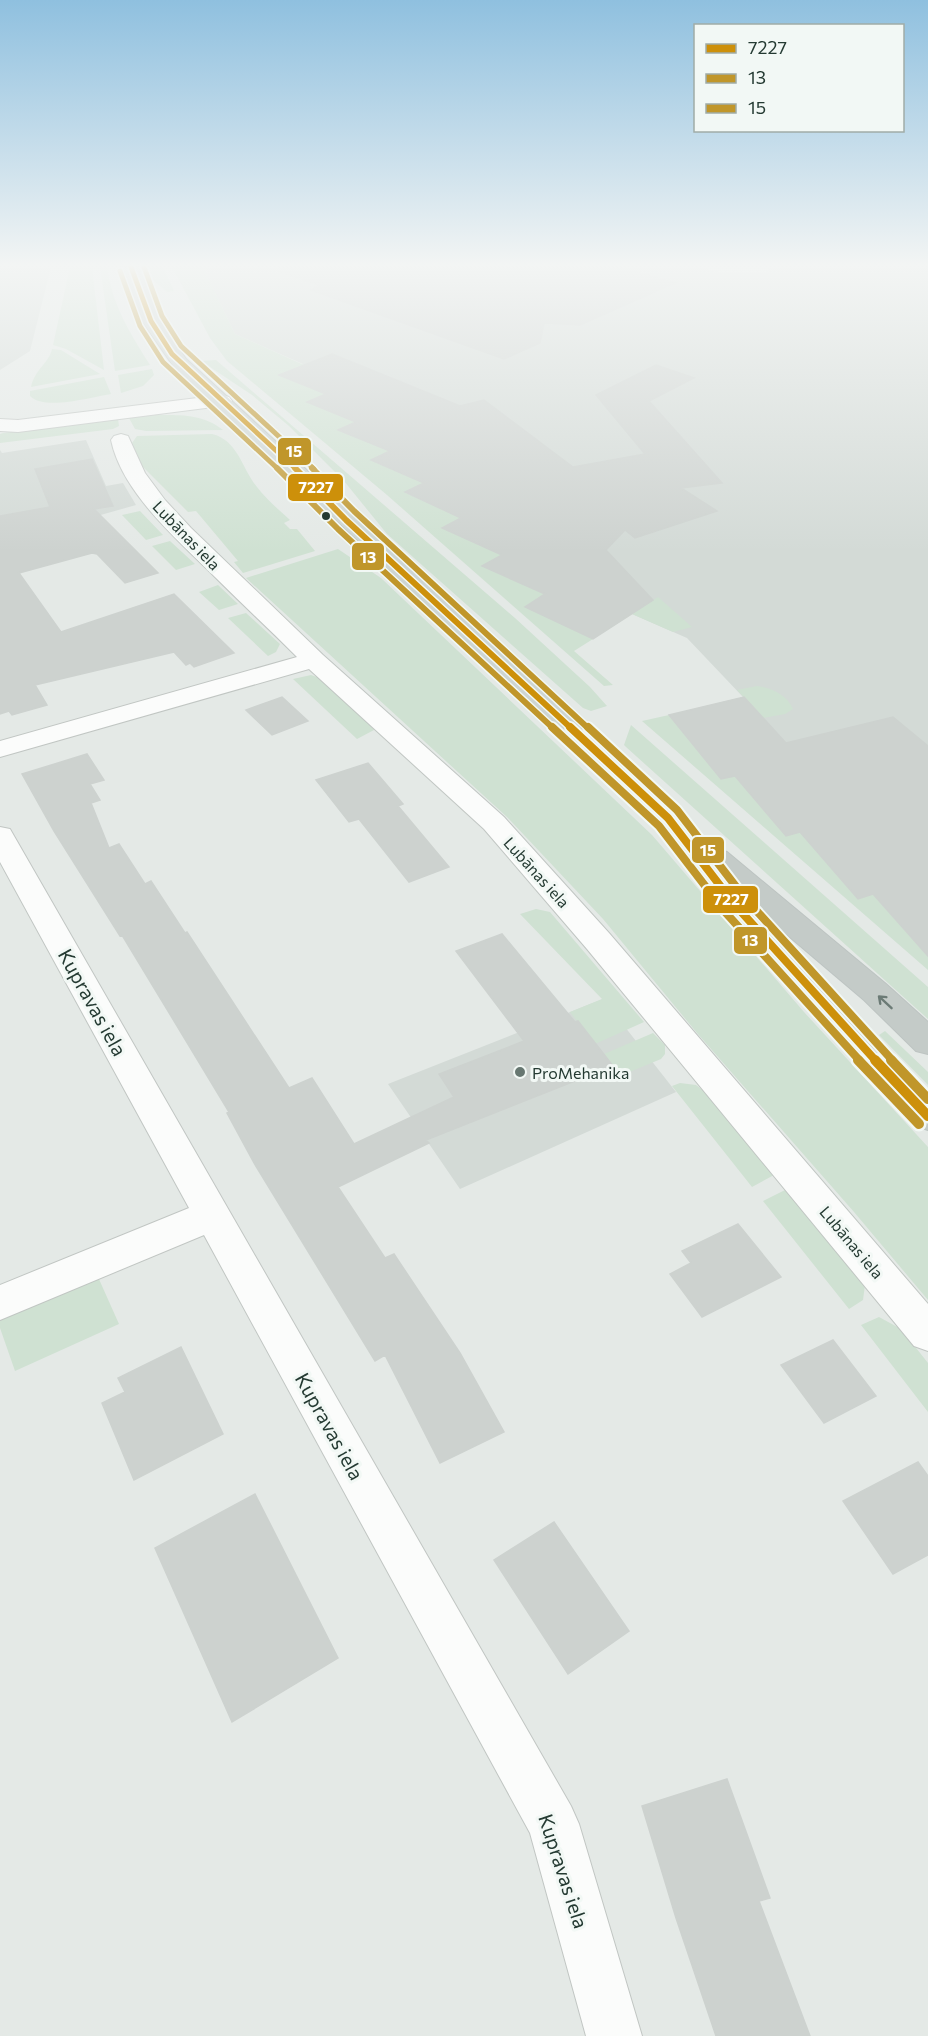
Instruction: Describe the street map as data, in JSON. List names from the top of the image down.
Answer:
{
  "streets": {
    "street": ["Lubānas iela", "Kupravas iela"]
  },
  "places": ["ProMehanika"],
  "lines": ["transit line 7227", "transit line 13", "transit line 15"],
  "legend": ["7227", "13", "15"]
}
